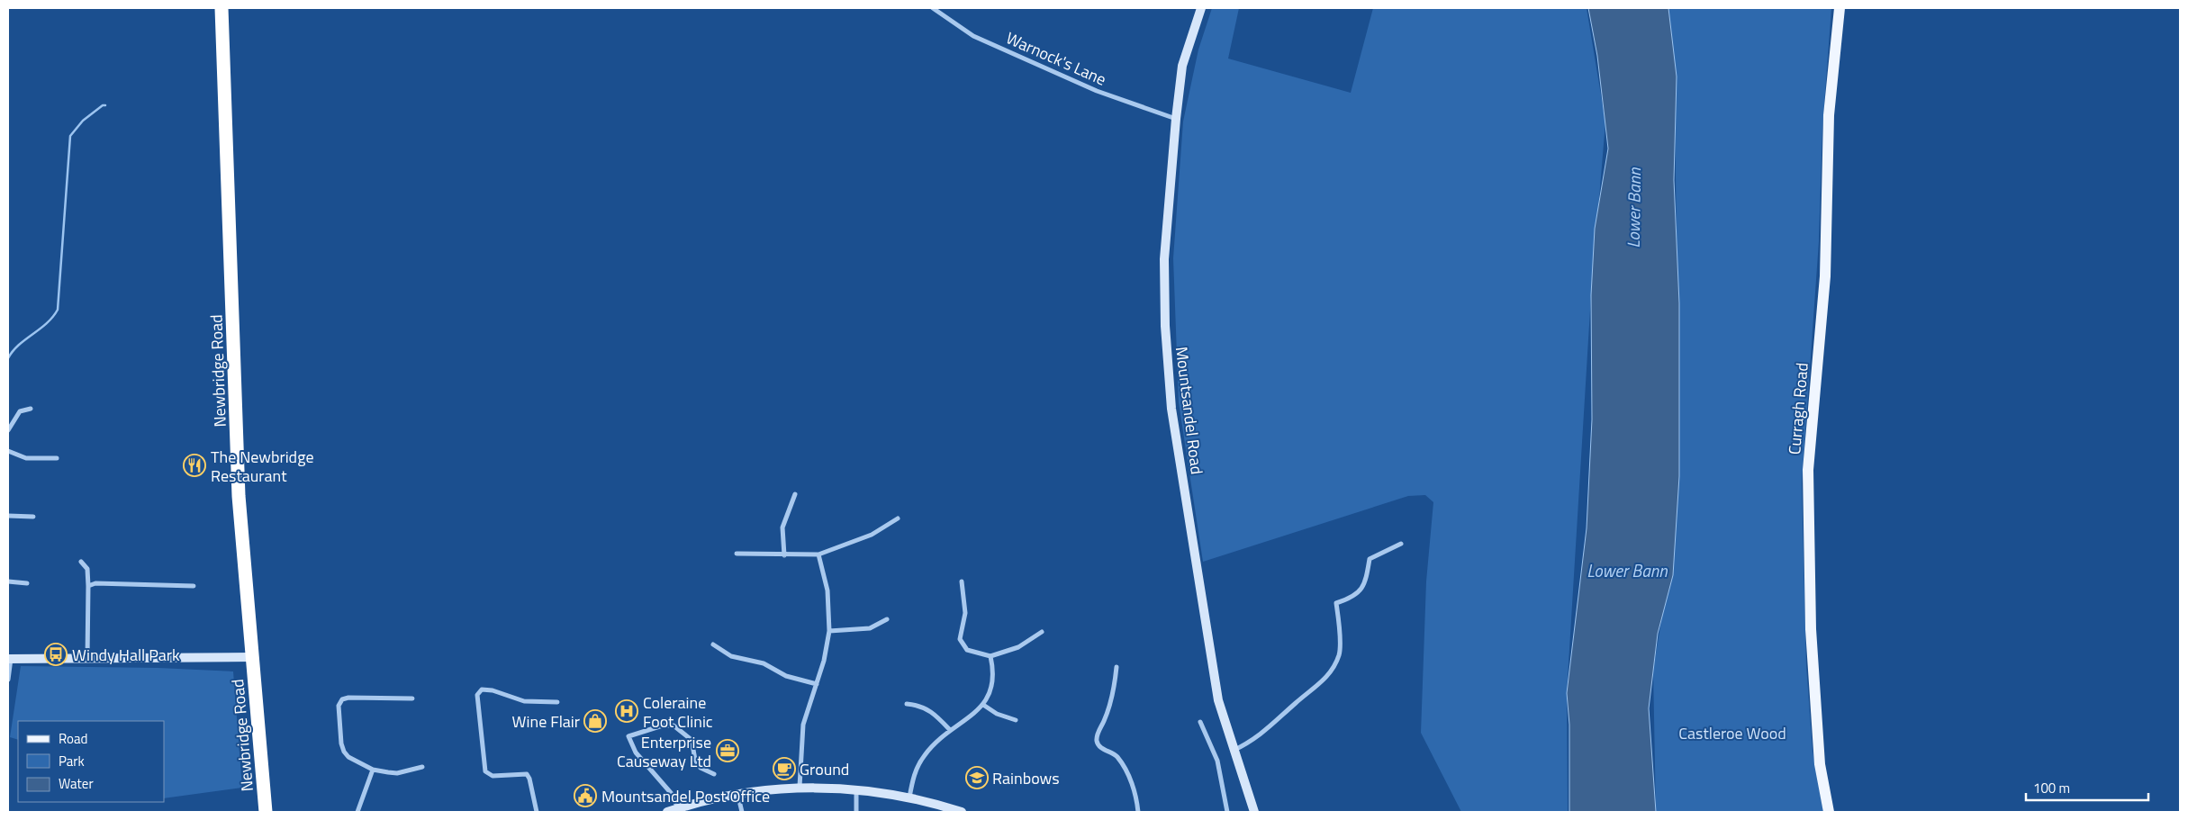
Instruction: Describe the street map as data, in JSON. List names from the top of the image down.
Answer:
{
  "streets": {
    "highway": ["Newbridge Road"],
    "main road": ["Curragh Road"],
    "street": ["Warnock's Lane", "Mountsandel Road"]
  },
  "crossings": [
    ["Warnock's Lane", "Mountsandel Road"]
  ],
  "water": ["Lower Bann"],
  "parks": ["Castleroe Wood"],
  "places": {
    "restaurant": ["The Newbridge Restaurant"],
    "bus stop": ["Windy Hall Park"],
    "hospital": ["Coleraine Foot Clinic"],
    "shop": ["Wine Flair"],
    "office": ["Enterprise Causeway Ltd"],
    "cafe": ["Ground"],
    "school or university": ["Rainbows"],
    "public building": ["Mountsandel Post Office"]
  },
  "legend": ["Road", "Park", "Water"],
  "scale_bar": "100 m"
}
